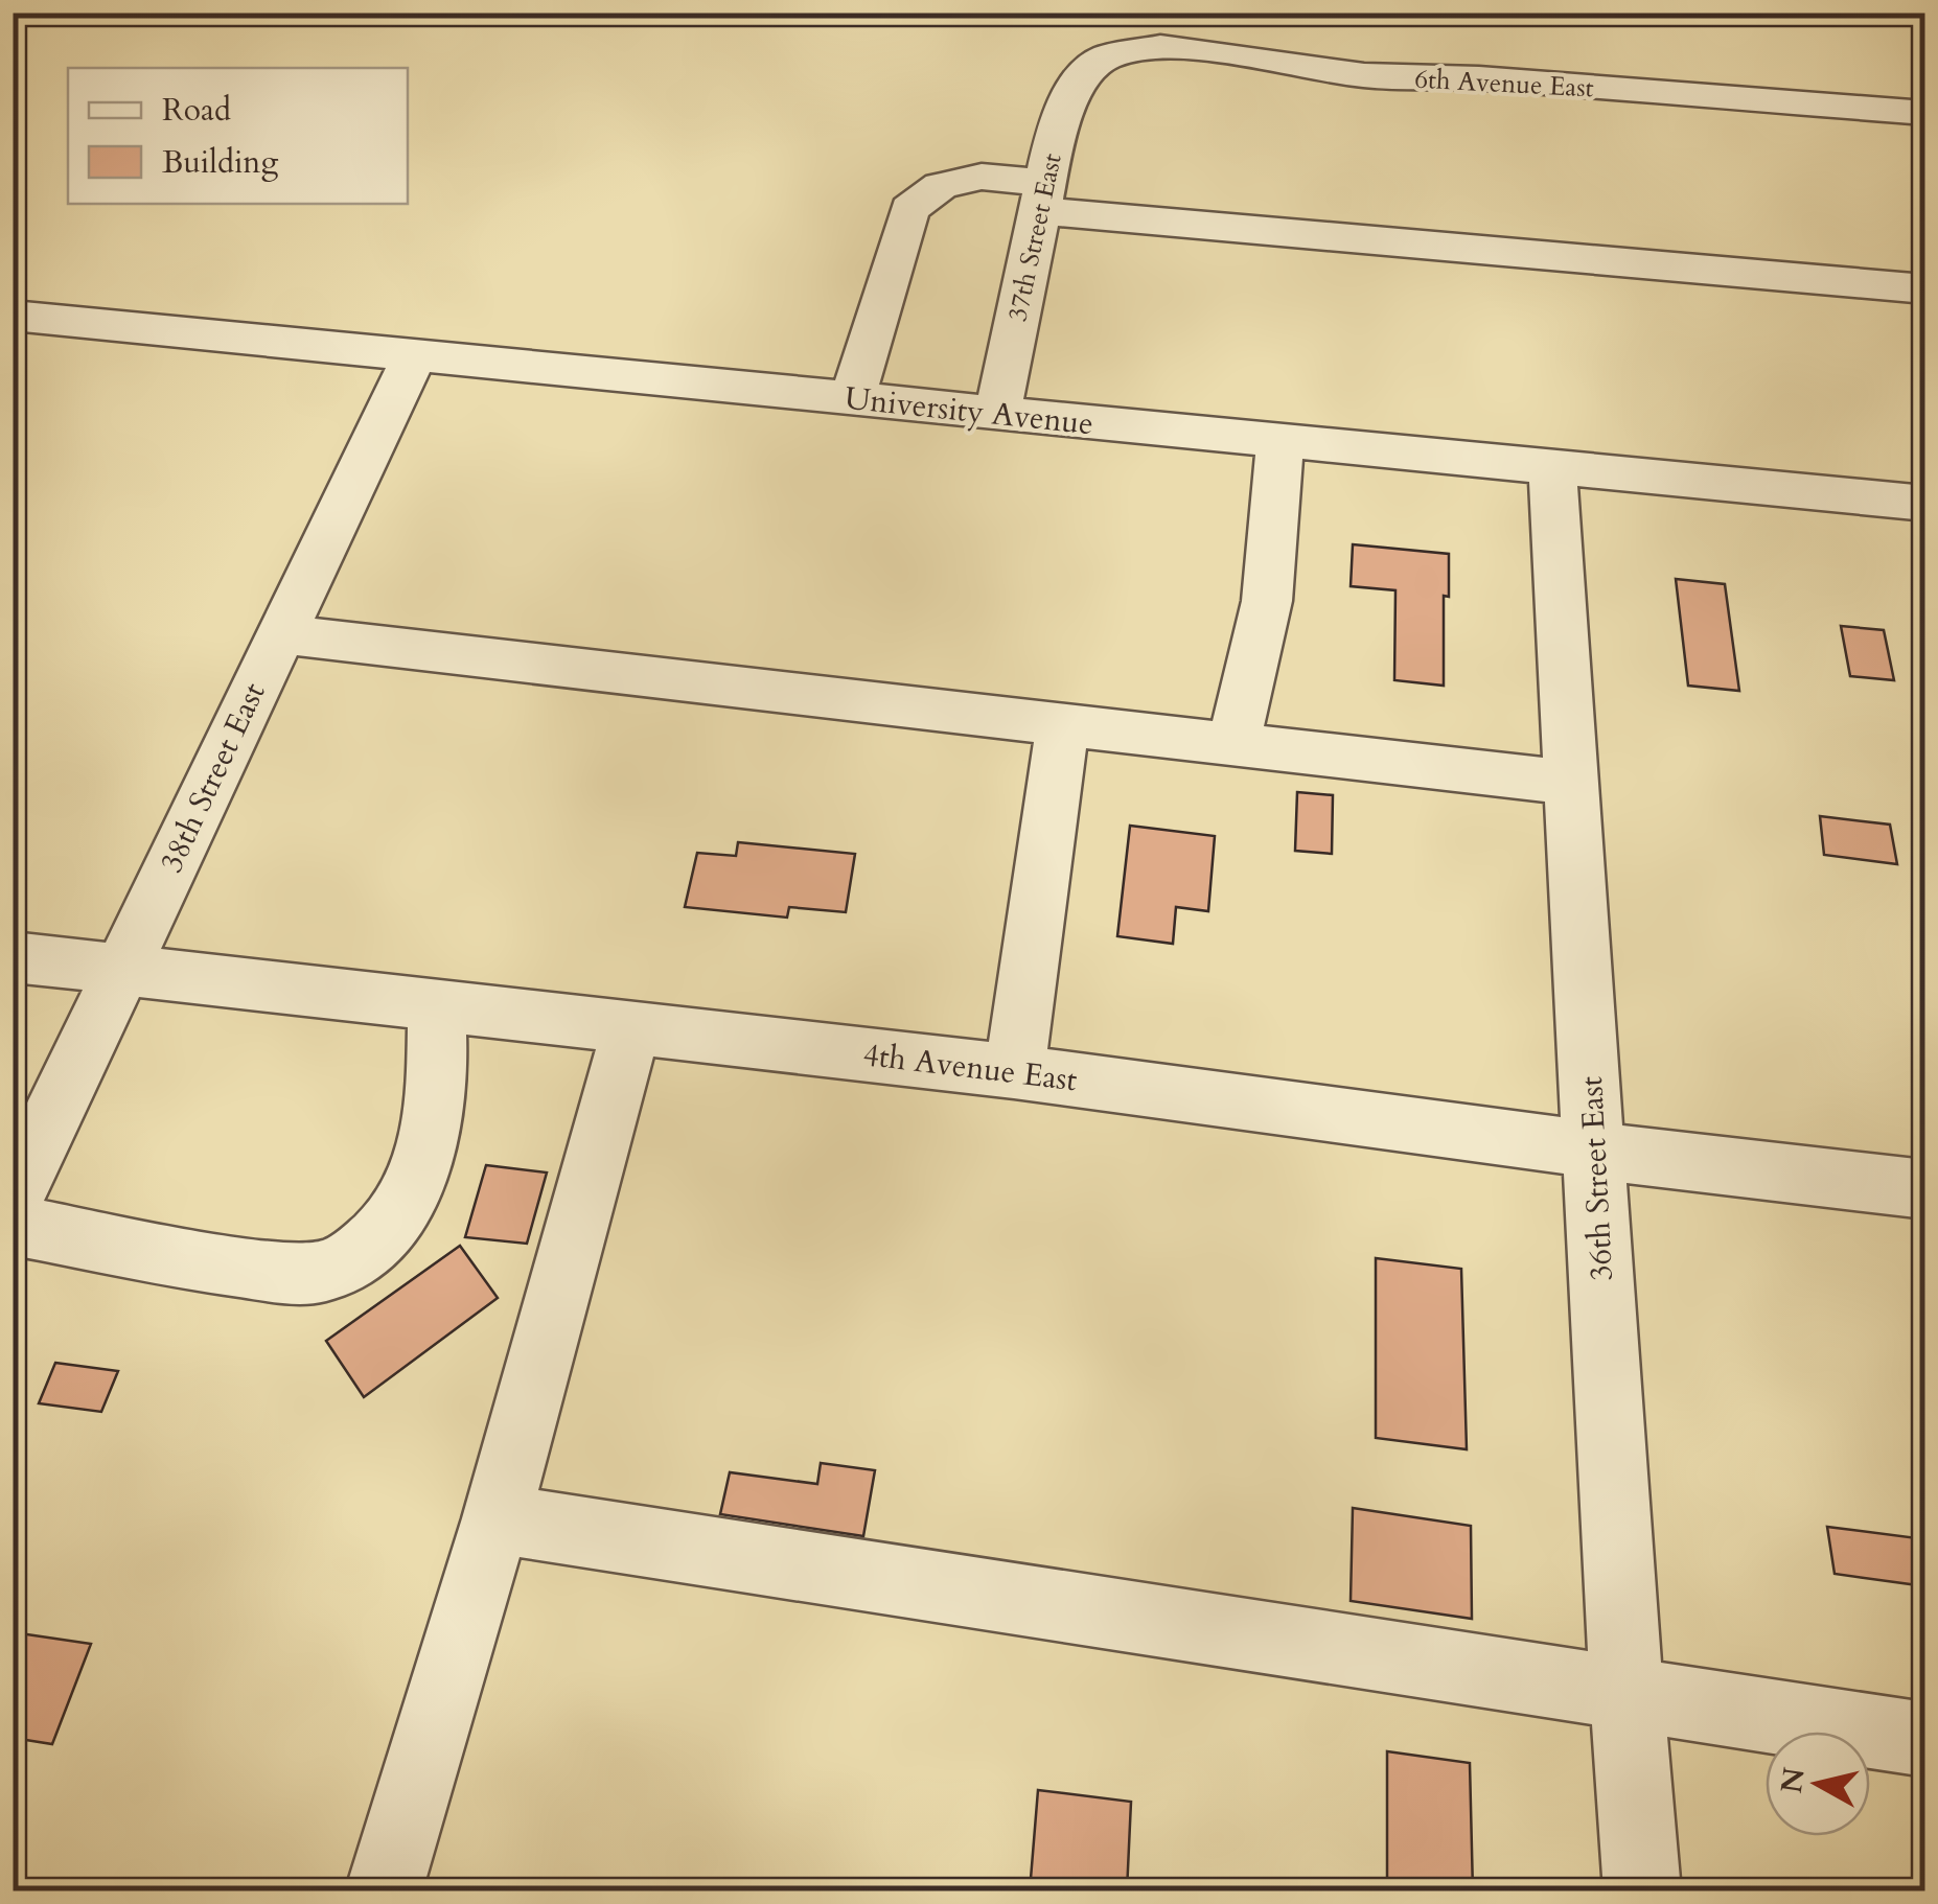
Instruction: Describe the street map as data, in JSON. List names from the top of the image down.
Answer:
{
  "streets": {
    "street": [
      "6th Avenue East",
      "37th Street East",
      "University Avenue",
      "38th Street East",
      "4th Avenue East",
      "36th Street East"
    ]
  },
  "crossings": [
    ["6th Avenue East", "37th Street East"],
    ["37th Street East", "University Avenue"],
    ["University Avenue", "38th Street East"],
    ["University Avenue", "36th Street East"],
    ["38th Street East", "4th Avenue East"],
    ["4th Avenue East", "36th Street East"]
  ],
  "legend": ["Road", "Building"],
  "north": "left"
}
